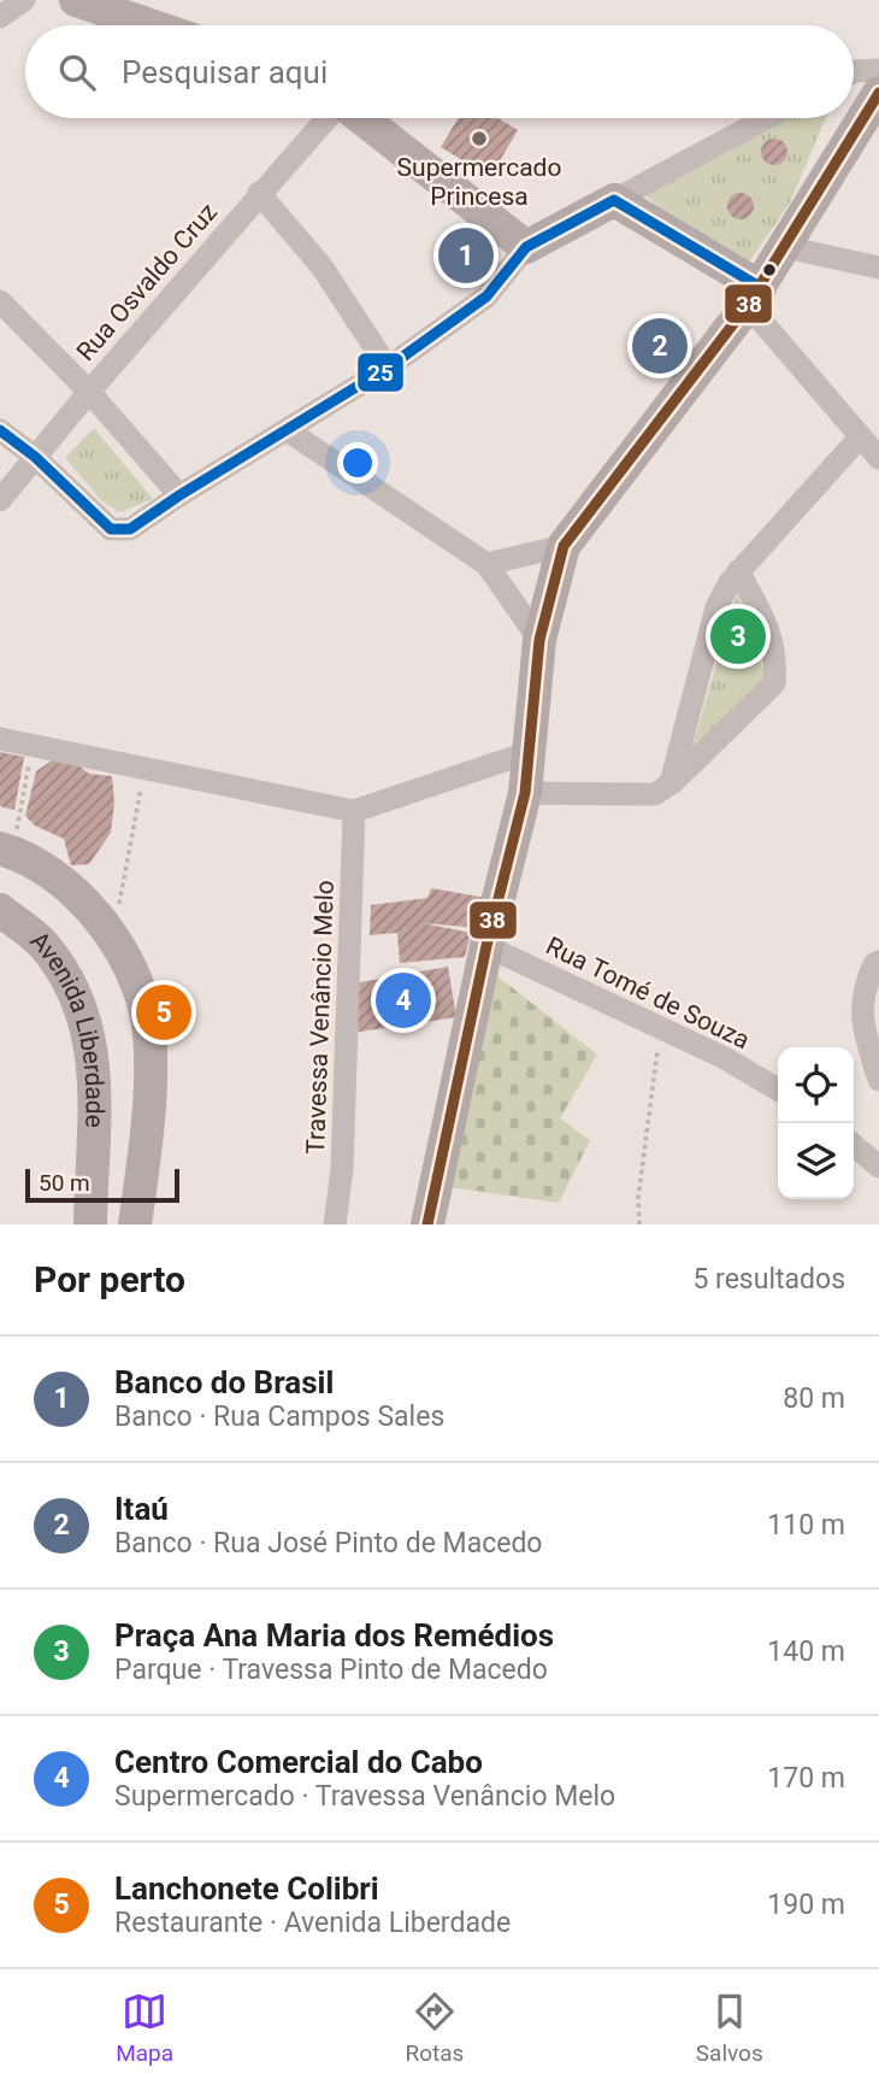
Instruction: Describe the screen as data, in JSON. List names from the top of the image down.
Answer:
{
  "streets": {
    "main road": ["Avenida Liberdade"],
    "street": ["Rua Osvaldo Cruz", "Rua Tomé de Souza", "Travessa Venâncio Melo"]
  },
  "places": ["Supermercado Princesa"],
  "lines": ["transit line 38", "transit line 25"],
  "scale_bar": "50 m",
  "page": {
    "search": "Pesquisar aqui",
    "pins": [
      "1",
      "2",
      "3",
      "4",
      "5"
    ],
    "scale": "50 m",
    "heading": ["Por perto", "5 resultados"],
    "list": [
      {
        "mark": "1",
        "name": "Banco do Brasil",
        "note": "Banco · Rua Campos Sales",
        "value": "80 m"
      },
      {
        "mark": "2",
        "name": "Itaú",
        "note": "Banco · Rua José Pinto de Macedo",
        "value": "110 m"
      },
      {
        "mark": "3",
        "name": "Praça Ana Maria dos Remédios",
        "note": "Parque · Travessa Pinto de Macedo",
        "value": "140 m"
      },
      {
        "mark": "4",
        "name": "Centro Comercial do Cabo",
        "note": "Supermercado · Travessa Venâncio Melo",
        "value": "170 m"
      },
      {
        "mark": "5",
        "name": "Lanchonete Colibri",
        "note": "Restaurante · Avenida Liberdade",
        "value": "190 m"
      }
    ],
    "nav": ["Mapa", "Rotas", "Salvos"]
  }
}
